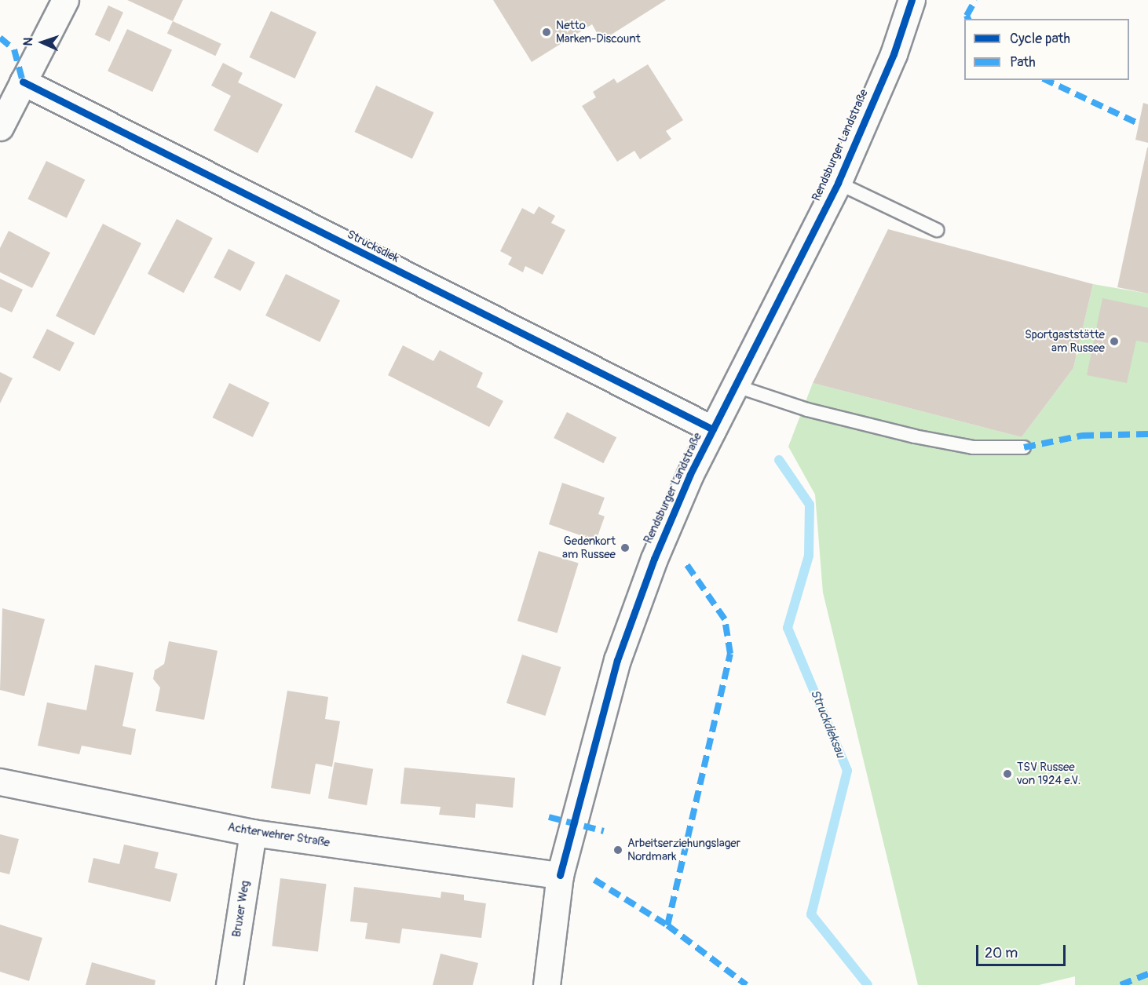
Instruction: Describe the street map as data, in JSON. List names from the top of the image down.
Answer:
{
  "streets": {
    "street": [
      "Rendsburger Landstraße",
      "Strucksdiek",
      "Achterwehrer Straße",
      "Bruxer Weg"
    ]
  },
  "crossings": [
    ["Rendsburger Landstraße", "Strucksdiek"],
    ["Rendsburger Landstraße", "Achterwehrer Straße"],
    ["Achterwehrer Straße", "Bruxer Weg"]
  ],
  "water": ["Struckdieksau"],
  "places": [
    "Netto Marken-Discount",
    "Sportgaststätte am Russee",
    "Gedenkort am Russee",
    "TSV Russee von 1924 e.V.",
    "Arbeitserziehungslager Nordmark"
  ],
  "legend": ["Cycle path", "Path"],
  "scale_bar": "20 m",
  "north": "left"
}
